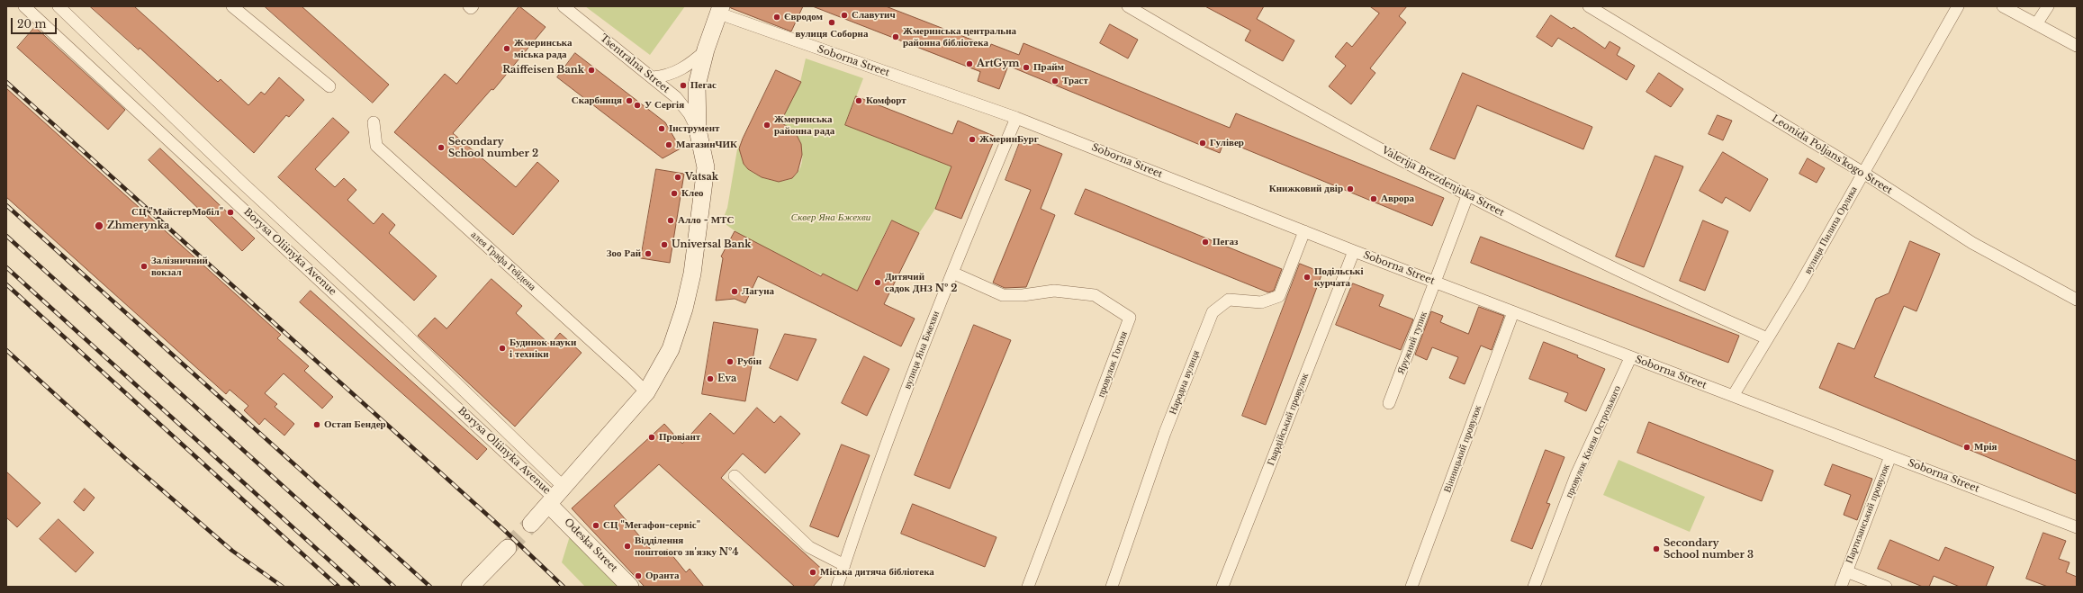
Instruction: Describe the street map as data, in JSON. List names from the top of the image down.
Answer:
{
  "streets": {
    "street": [
      "Soborna Street",
      "Tsentralna Street",
      "Leonida Poljans'kogo Street",
      "Valerija Brezdenjuka Street",
      "вулиця Пилипа Орлика",
      "Borysa Oliinyka Avenue",
      "алея Графа Гейдена",
      "Яружний тупик",
      "вулиця Яна Бжехви",
      "провулок Гоголя",
      "Народна вулиця",
      "Гвардійський провулок",
      "провулок Князя Острозького",
      "Вінницький провулок",
      "Партизанський провулок",
      "Odeska Street"
    ]
  },
  "crossings": [
    ["Soborna Street", "вулиця Пилипа Орлика"],
    ["Soborna Street", "Яружний тупик"],
    ["Soborna Street", "вулиця Яна Бжехви"],
    ["Soborna Street", "Народна вулиця"],
    ["Soborna Street", "Гвардійський провулок"],
    ["Soborna Street", "провулок Князя Острозького"],
    ["Soborna Street", "Вінницький провулок"],
    ["Soborna Street", "Партизанський провулок"],
    ["Leonida Poljans'kogo Street", "вулиця Пилипа Орлика"],
    ["Valerija Brezdenjuka Street", "вулиця Пилипа Орлика"],
    ["Valerija Brezdenjuka Street", "Яружний тупик"],
    ["Borysa Oliinyka Avenue", "Odeska Street"],
    ["вулиця Яна Бжехви", "провулок Гоголя"]
  ],
  "parks": ["Сквер Яна Бжехви"],
  "places": [
    "Славутич",
    "Євродом",
    "вулиця Соборна",
    "Жмеринська центральна районна бібліотека",
    "Жмеринська міська рада",
    "ArtGym",
    "Прайм",
    "Raiffeisen Bank",
    "Траст",
    "Пегас",
    "Скарбниця",
    "Комфорт",
    "У Сергія",
    "Жмеринська районна рада",
    "Інструмент",
    "ЖмеринБург",
    "Гулівер",
    "МагазинЧИК",
    "Secondary School number 2",
    "Vatsak",
    "Книжковий двір",
    "Клео",
    "Аврора",
    "СЦ \"МайстерМобіл\"",
    "Алло - МТС",
    "Zhmerynka",
    "Пегаз",
    "Universal Bank",
    "Зоо Рай",
    "Залізничний вокзал",
    "Подільські курчата",
    "Дитячий садок ДНЗ № 2",
    "Лагуна",
    "Будинок науки і техніки",
    "Рубін",
    "Eva",
    "Остап Бендер",
    "Провіант",
    "Мрія",
    "СЦ \"Мегафон-сервіс\"",
    "Відділення поштового зв'язку №4",
    "Secondary School number 3",
    "Міська дитяча бібліотека",
    "Оранта"
  ],
  "scale_bar": "20 m"
}
